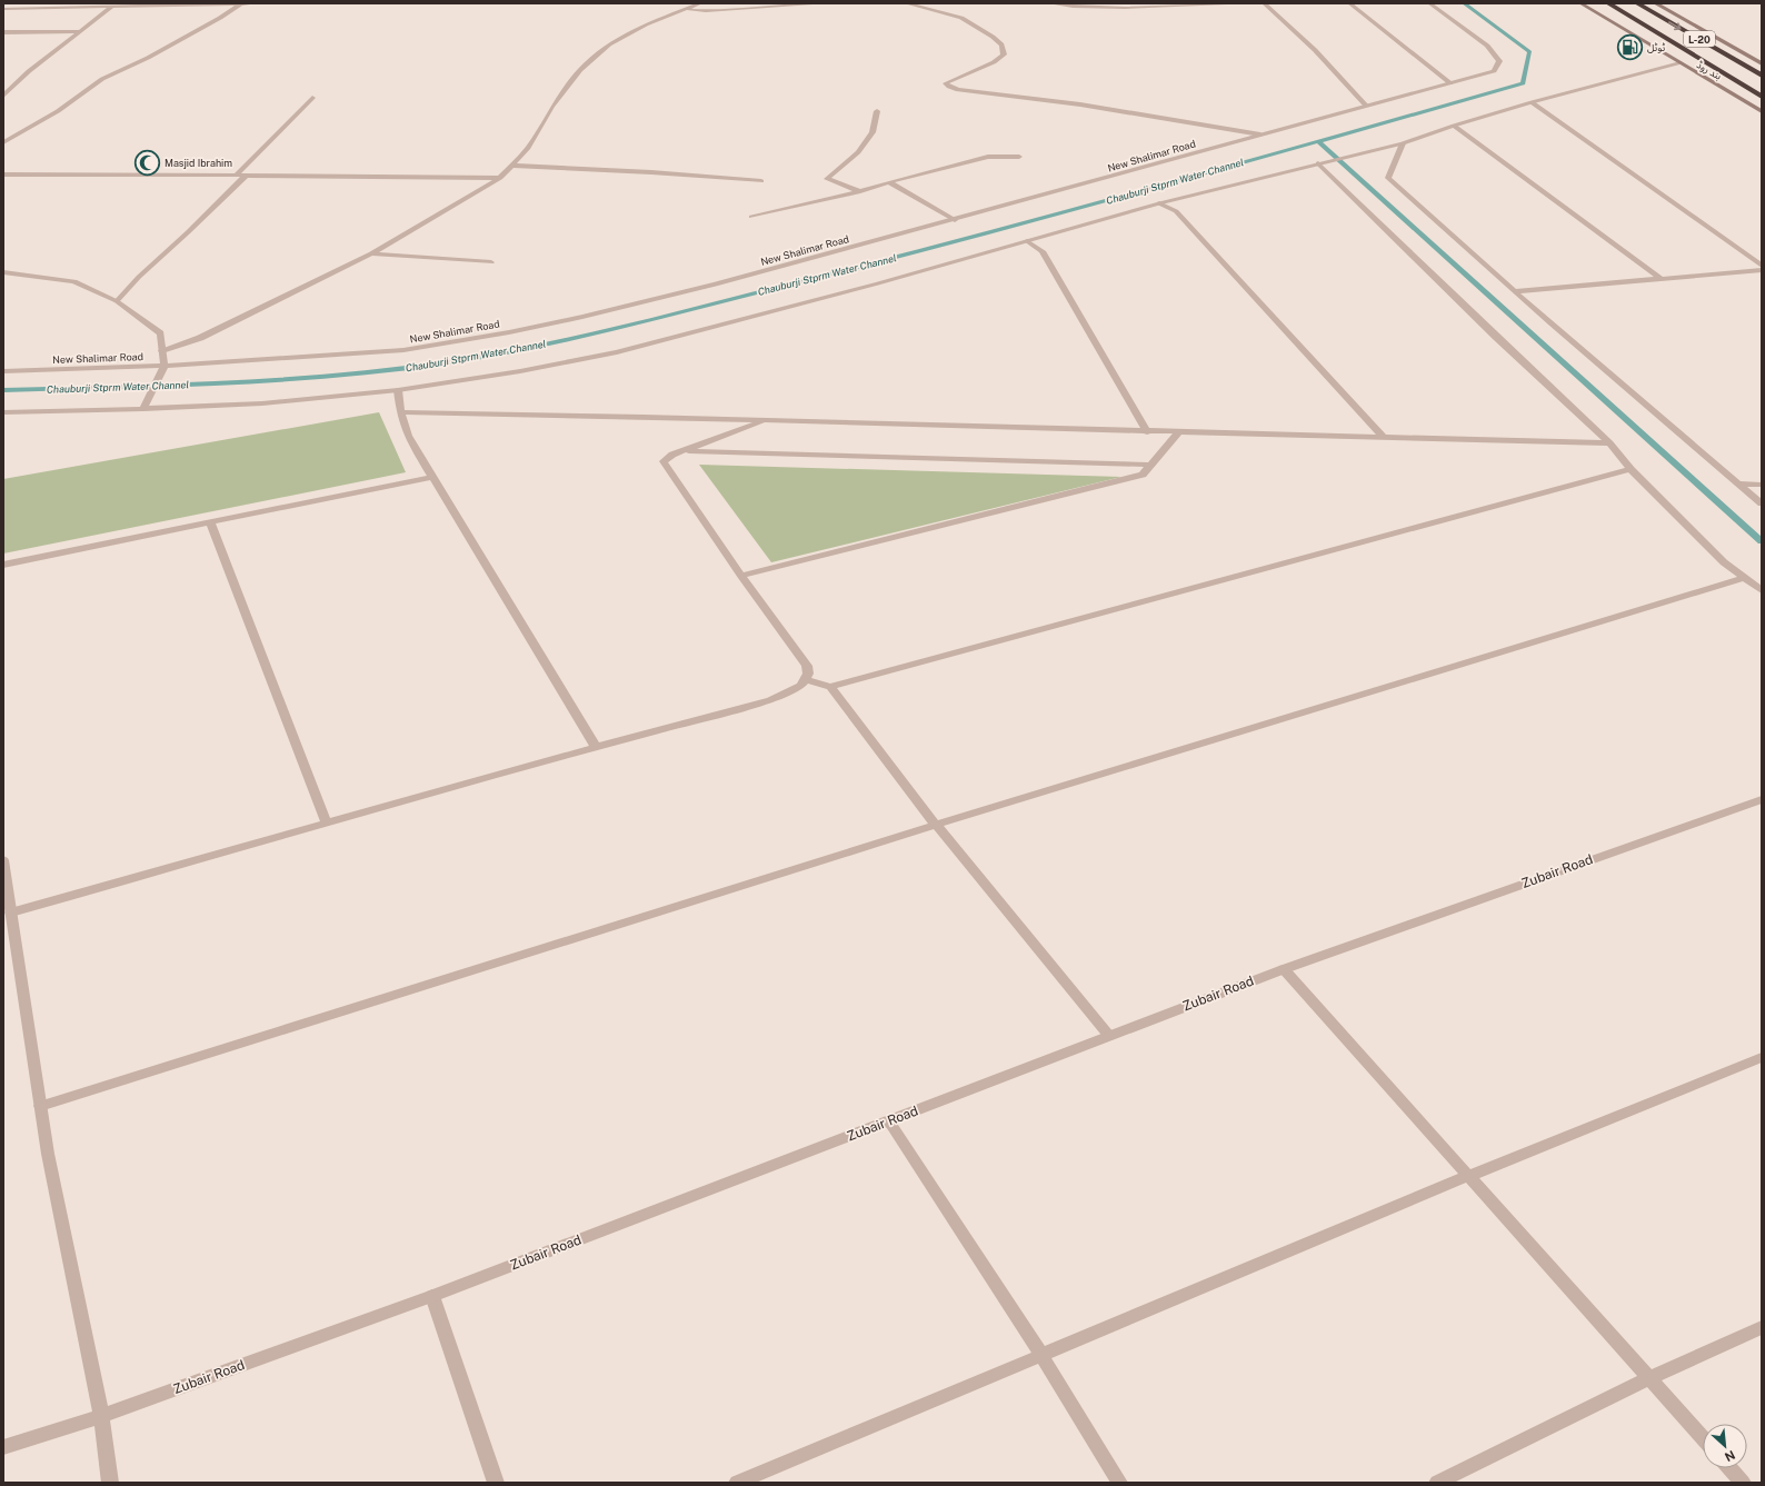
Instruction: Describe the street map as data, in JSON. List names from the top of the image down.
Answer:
{
  "streets": {
    "highway": ["L-20"],
    "main road": ["بند روڈ"],
    "street": ["New Shalimar Road", "Zubair Road"]
  },
  "water": ["Chauburji Stprm Water Channel"],
  "places": {
    "fuel station": ["ٹوٹل"],
    "mosque": ["Masjid Ibrahim"]
  },
  "north": "bottom right"
}
